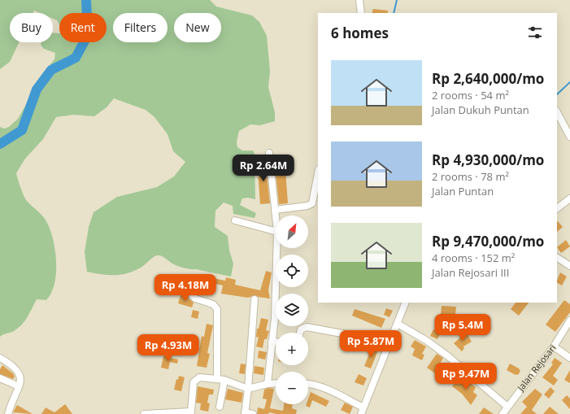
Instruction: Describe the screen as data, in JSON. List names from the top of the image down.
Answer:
{
  "streets": {
    "street": ["Jalan Rejosari"]
  },
  "north": "top right",
  "page": {
    "chip": [
      "Buy",
      "Rent",
      "Filters",
      "New"
    ],
    "heading": "6 homes",
    "list": [
      {
        "name": "Rp 2,640,000/mo",
        "note": "2 rooms · 54 m² · Jalan Dukuh Puntan"
      },
      {
        "name": "Rp 4,930,000/mo",
        "note": "2 rooms · 78 m² · Jalan Puntan"
      },
      {
        "name": "Rp 9,470,000/mo",
        "note": "4 rooms · 152 m² · Jalan Rejosari III"
      }
    ],
    "price": [
      "Rp 2.64M",
      "Rp 4.18M",
      "Rp 5.4M",
      "Rp 5.87M",
      "Rp 4.93M",
      "Rp 9.47M"
    ],
    "map_buttons": ["+", "−"]
  }
}
